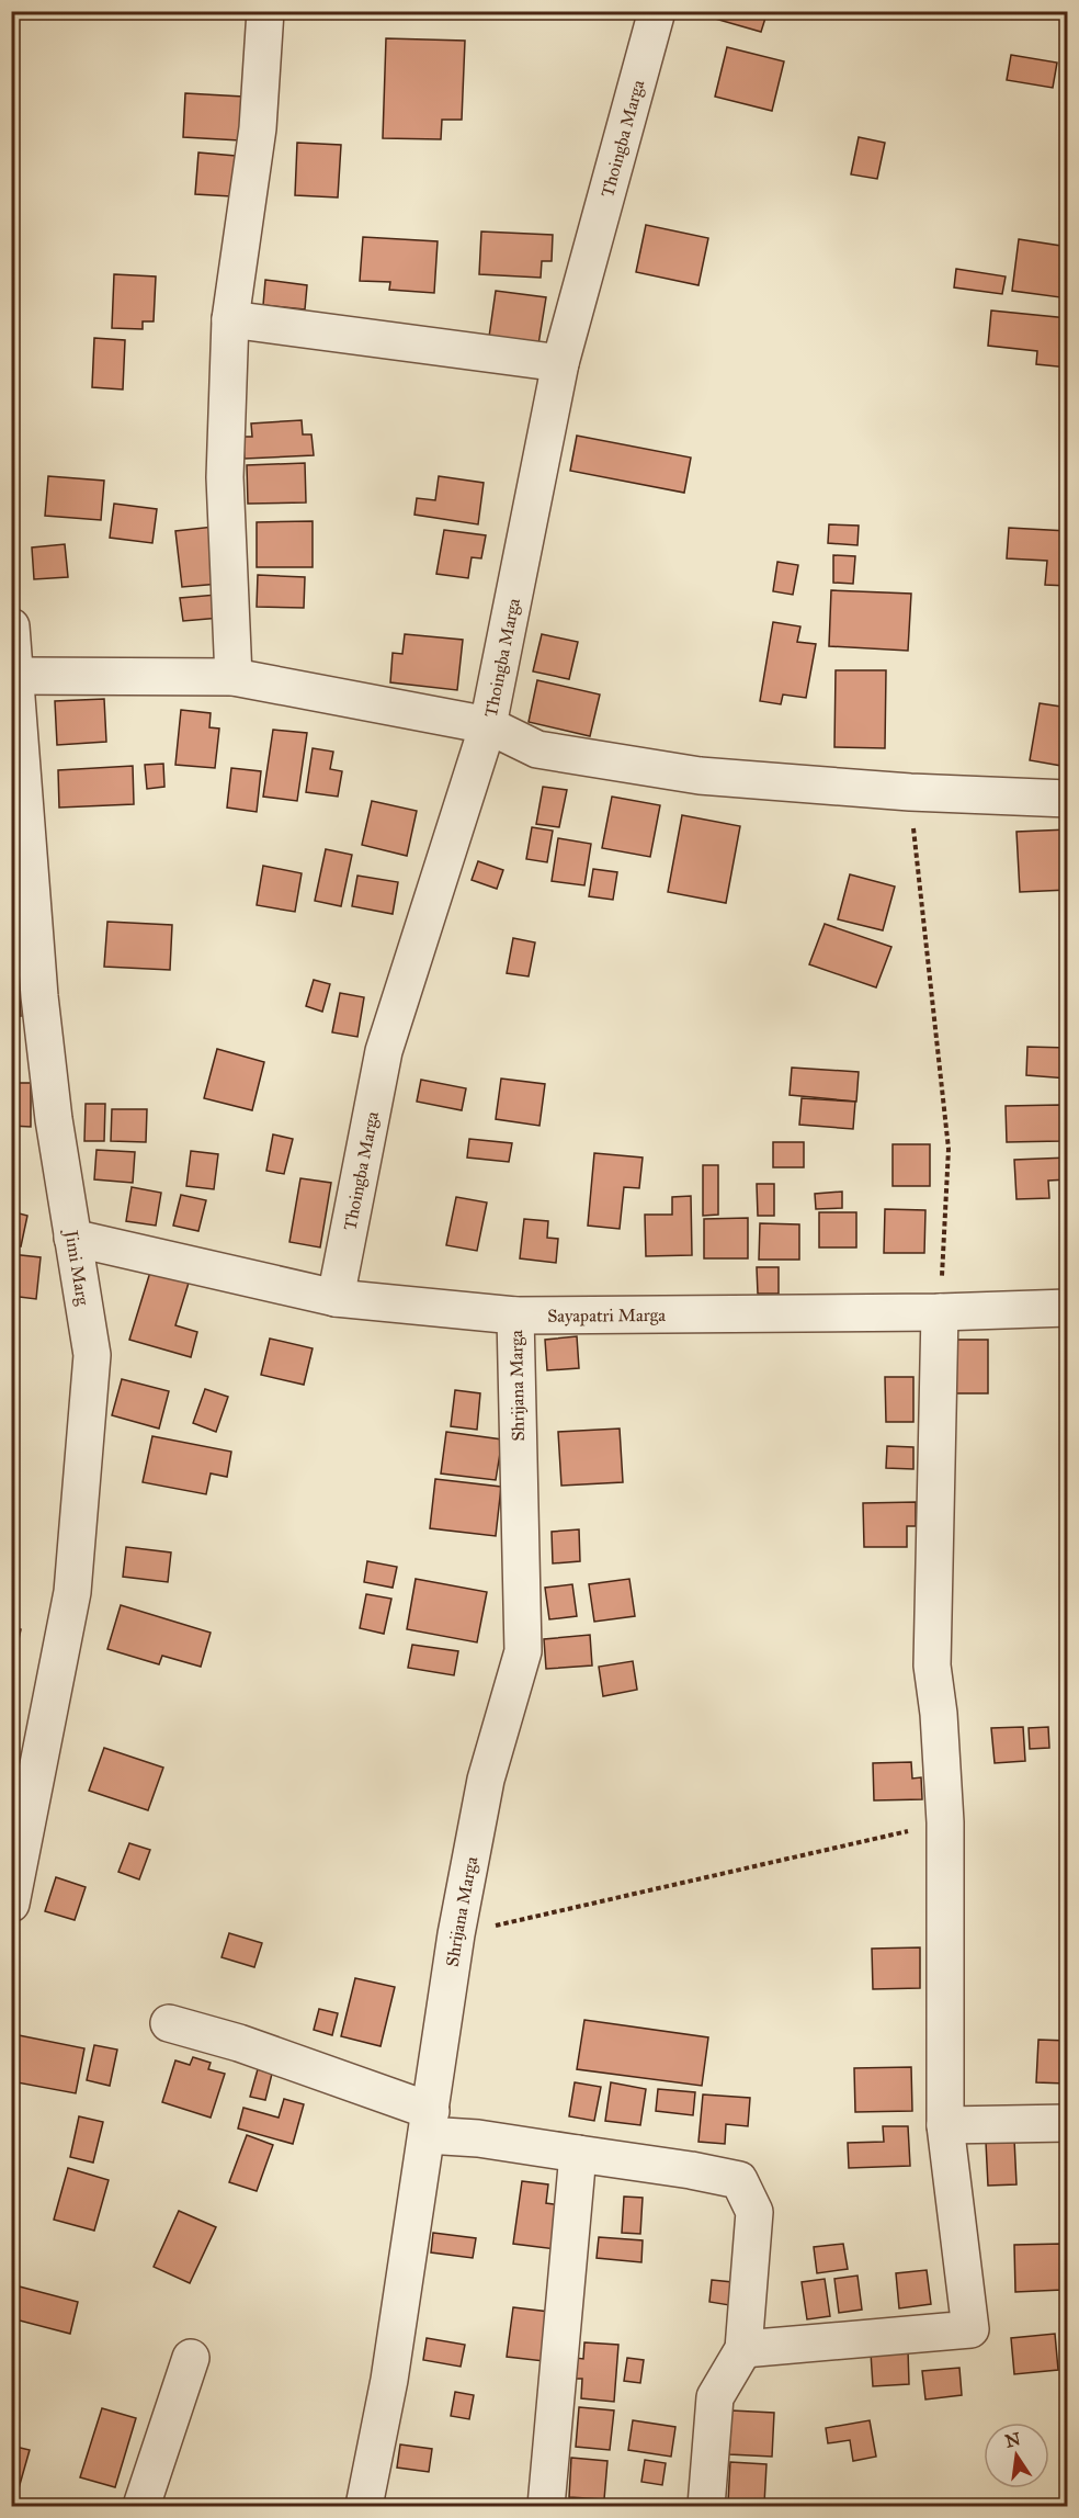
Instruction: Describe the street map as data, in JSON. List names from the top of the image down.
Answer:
{
  "streets": {
    "street": [
      "Thoingba Marga",
      "Jimi Marg",
      "Sayapatri Marga",
      "Shrijana Marga"
    ]
  },
  "crossings": [
    ["Thoingba Marga", "Sayapatri Marga"],
    ["Jimi Marg", "Sayapatri Marga"],
    ["Sayapatri Marga", "Shrijana Marga"]
  ],
  "north": "top"
}
